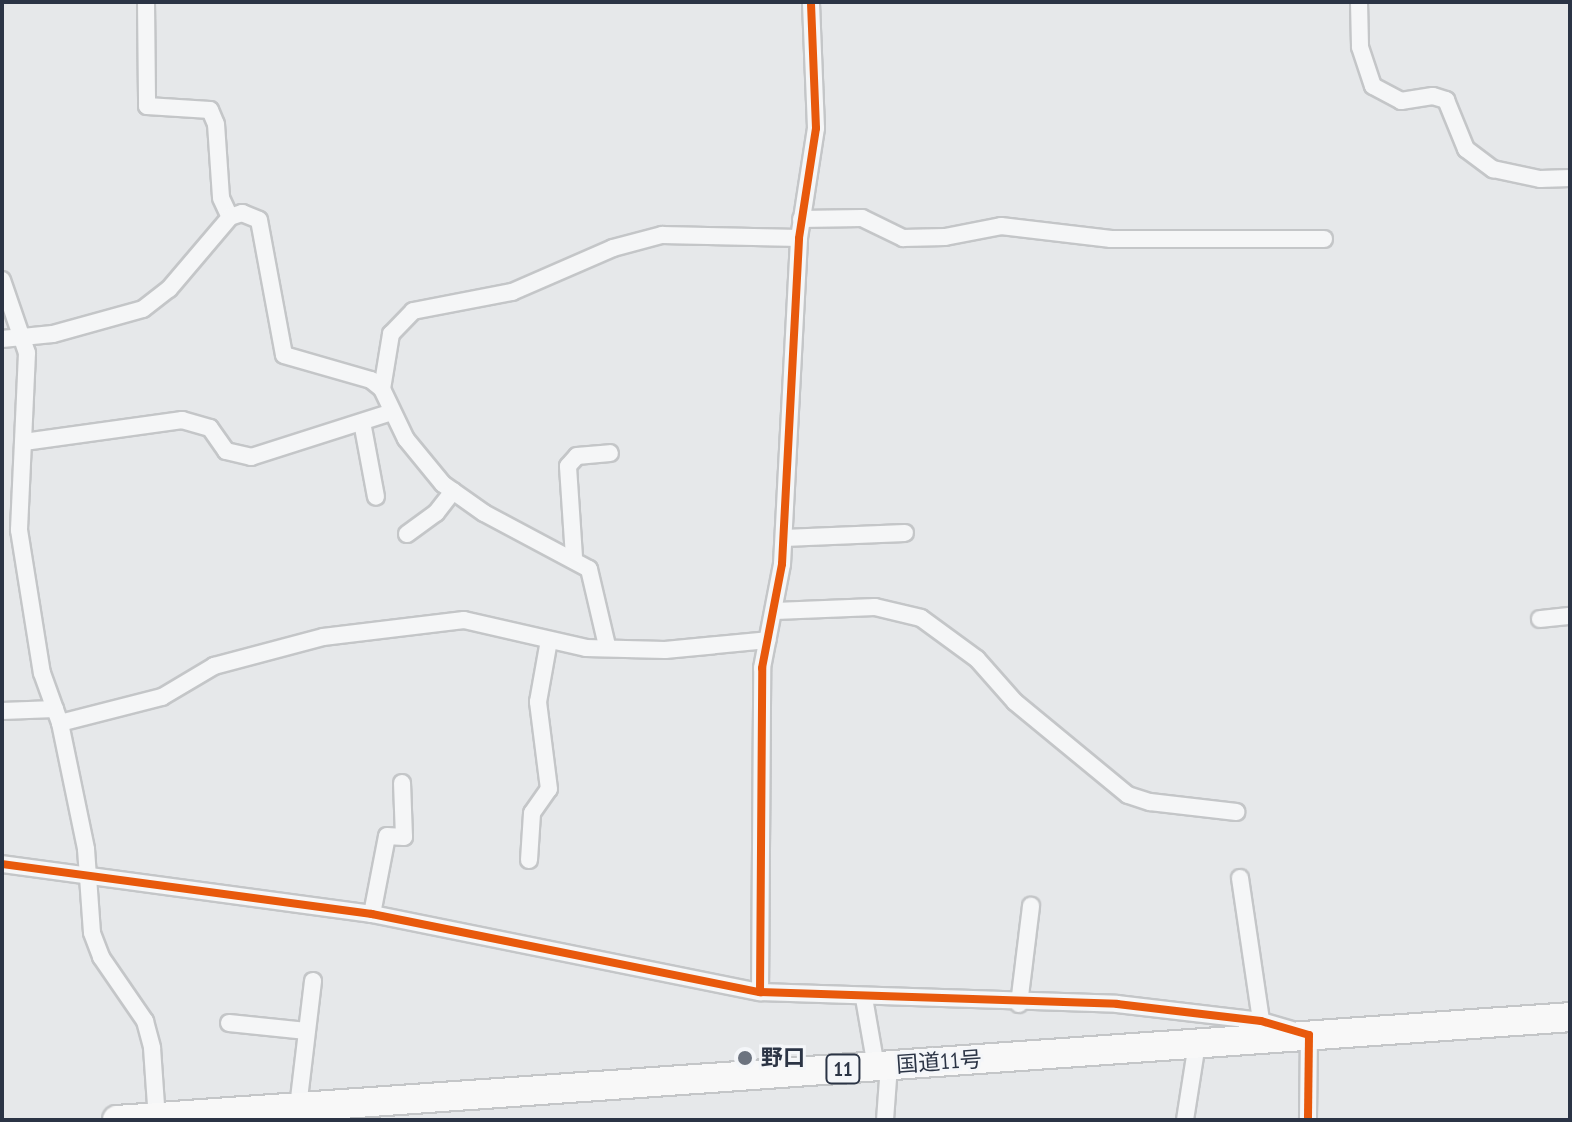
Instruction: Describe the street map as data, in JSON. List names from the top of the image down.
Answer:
{
  "streets": {
    "highway": ["国道11号", "11"]
  },
  "places": ["野口"]
}
